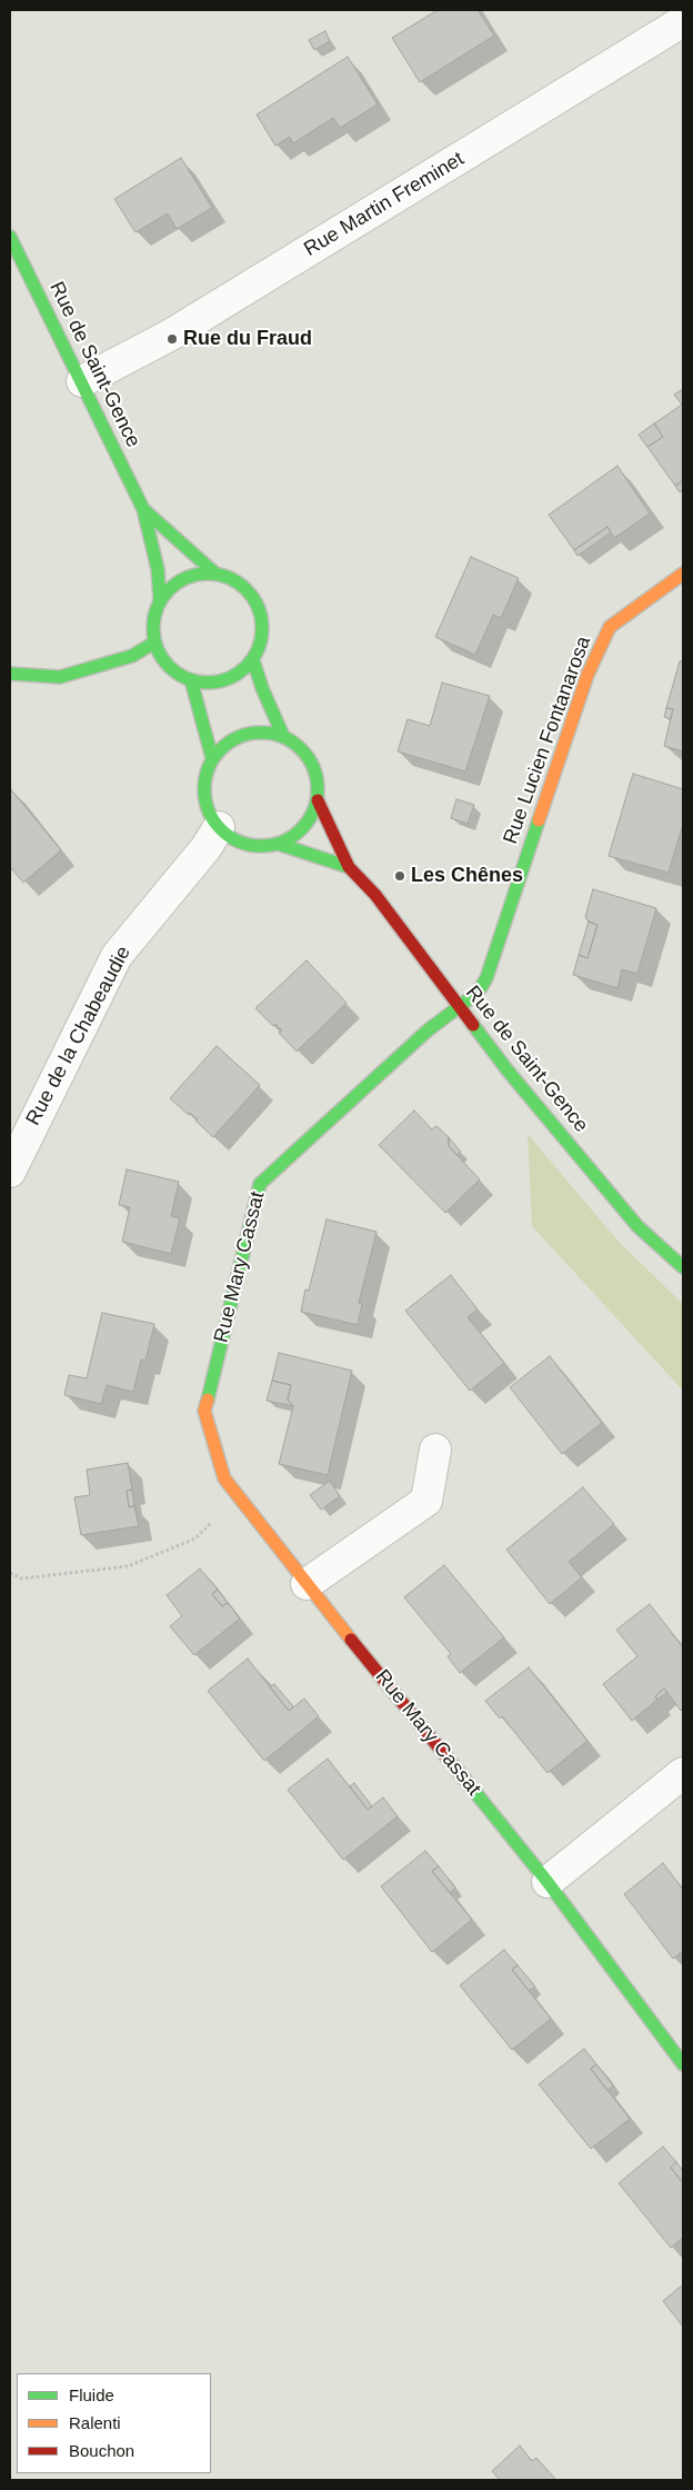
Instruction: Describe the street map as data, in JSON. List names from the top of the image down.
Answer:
{
  "streets": {
    "street": [
      "Rue Martin Freminet",
      "Rue de Saint-Gence",
      "Rue Lucien Fontanarosa",
      "Rue de la Chabeaudie",
      "Rue Mary Cassat"
    ]
  },
  "crossings": [
    ["Rue Martin Freminet", "Rue de Saint-Gence"],
    ["Rue de Saint-Gence", "Rue Lucien Fontanarosa"],
    ["Rue de Saint-Gence", "Rue de la Chabeaudie"],
    ["Rue de Saint-Gence", "Rue Mary Cassat"],
    ["Rue Lucien Fontanarosa", "Rue Mary Cassat"]
  ],
  "places": ["Rue du Fraud", "Les Chênes"],
  "legend": ["Fluide", "Ralenti", "Bouchon"]
}
